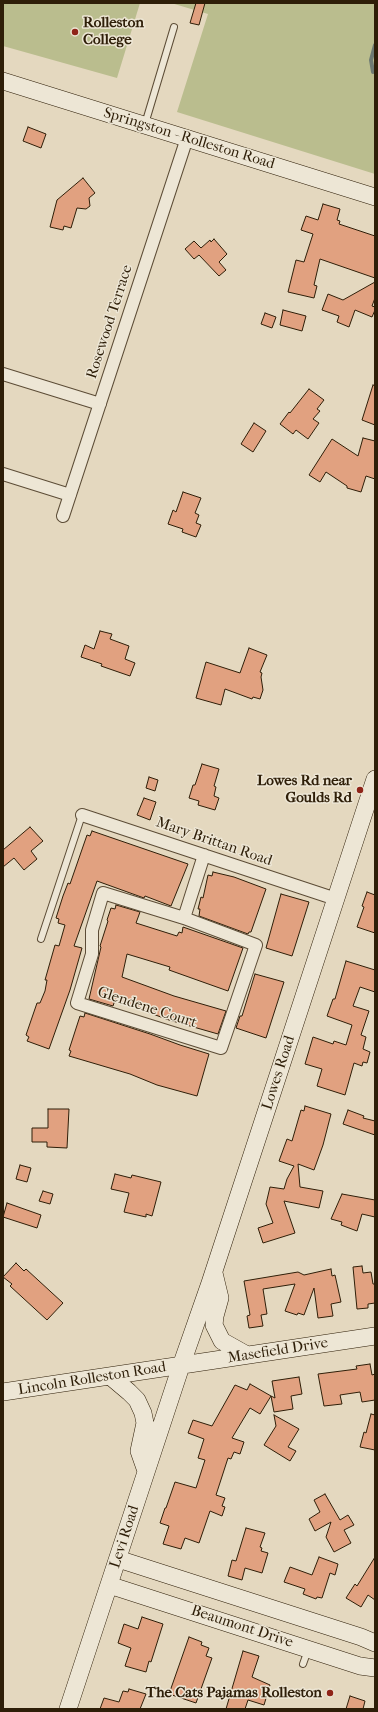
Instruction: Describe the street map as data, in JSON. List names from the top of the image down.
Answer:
{
  "streets": {
    "main road": [
      "Springston - Rolleston Road",
      "Lowes Road",
      "Masefield Drive",
      "Lincoln Rolleston Road",
      "Levi Road",
      "Beaumont Drive"
    ],
    "street": ["Rosewood Terrace", "Mary Brittan Road", "Glendene Court"]
  },
  "crossings": [
    ["Springston - Rolleston Road", "Rosewood Terrace"],
    ["Mary Brittan Road", "Lowes Road"],
    ["Lowes Road", "Masefield Drive"],
    ["Lowes Road", "Lincoln Rolleston Road"],
    ["Lowes Road", "Levi Road"],
    ["Masefield Drive", "Lincoln Rolleston Road"],
    ["Masefield Drive", "Levi Road"],
    ["Lincoln Rolleston Road", "Levi Road"],
    ["Levi Road", "Beaumont Drive"]
  ],
  "places": ["Rolleston College", "Lowes Rd near Goulds Rd", "The Cats Pajamas Rolleston"]
}
